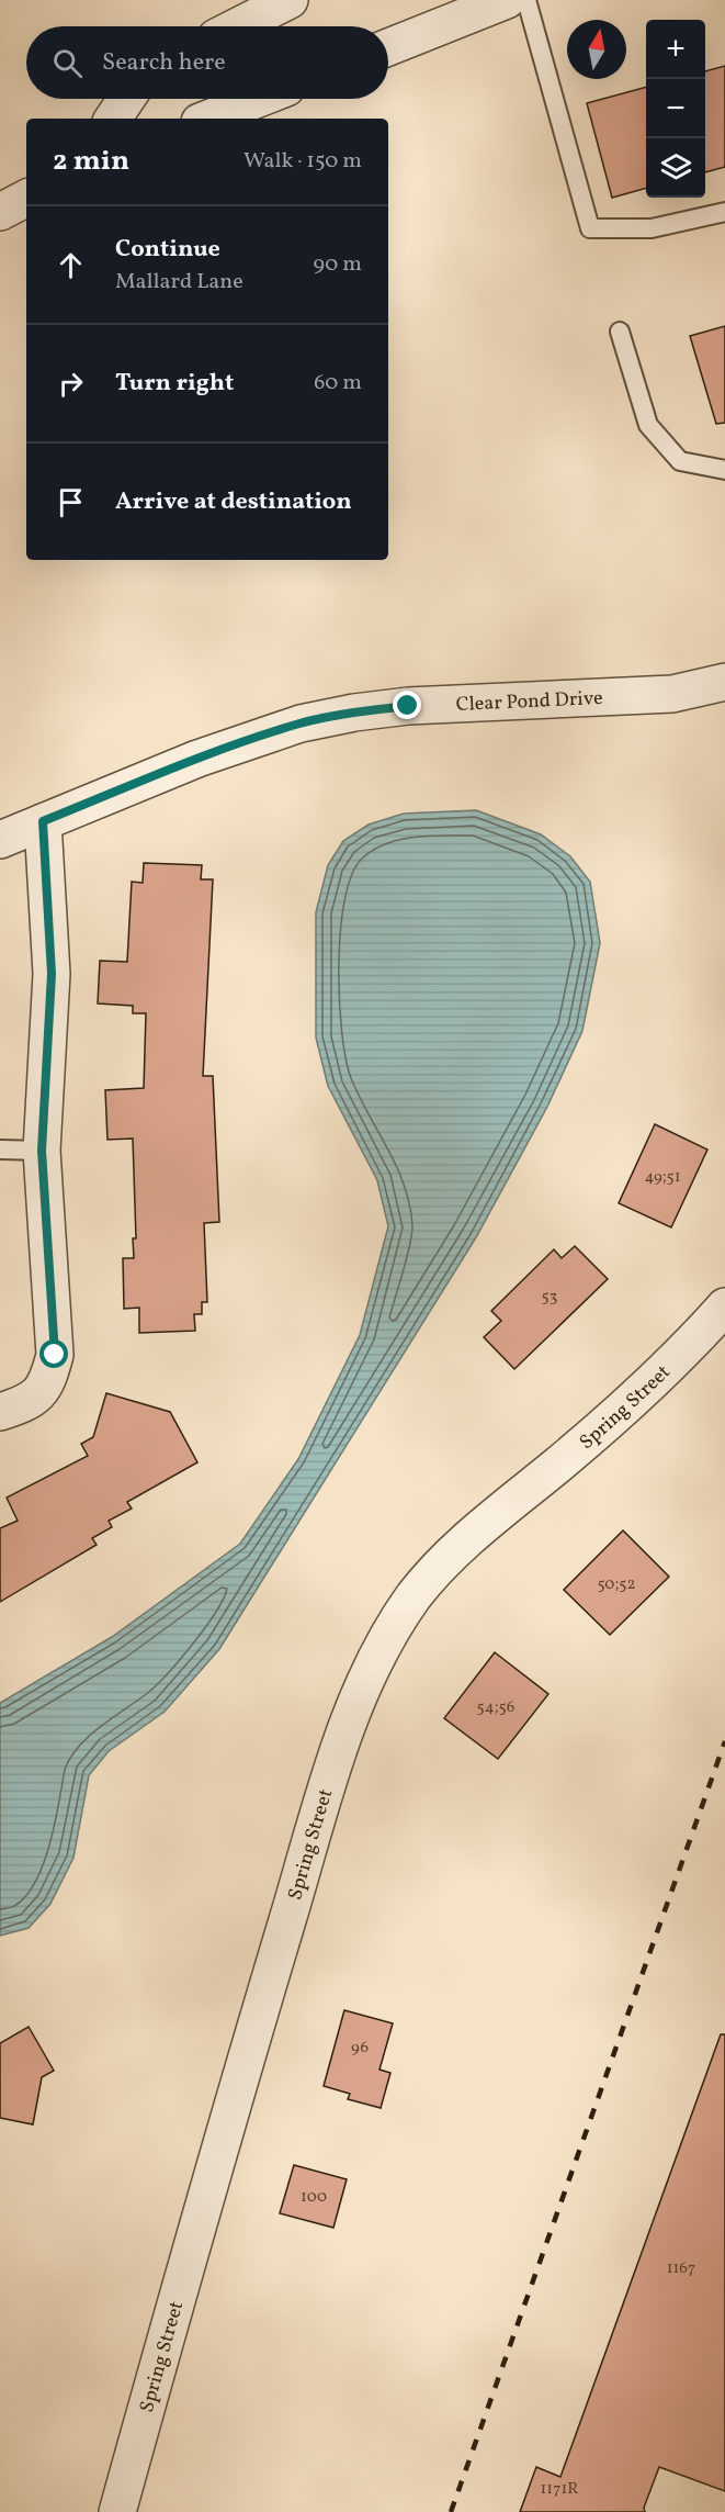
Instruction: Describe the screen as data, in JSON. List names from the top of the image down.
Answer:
{
  "streets": {
    "street": ["Clear Pond Drive", "Spring Street"]
  },
  "house_numbers": [
    "49;51",
    "53",
    "50;52",
    "54;56",
    "96",
    "100",
    "1167",
    "1171R"
  ],
  "north": "top",
  "page": {
    "map_buttons": ["+", "−"],
    "search": "Search here",
    "heading": ["2 min", "Walk · 150 m"],
    "list": [
      ["Continue", "Mallard Lane", "90 m"],
      ["Turn right", "60 m"],
      "Arrive at destination"
    ]
  }
}
